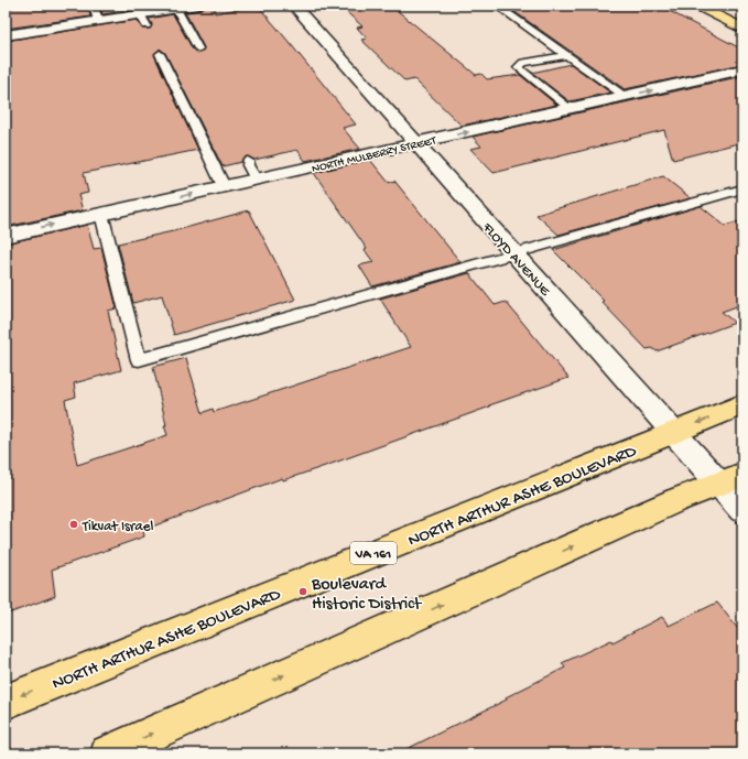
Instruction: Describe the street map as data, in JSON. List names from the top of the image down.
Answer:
{
  "streets": {
    "main road": ["NORTH ARTHUR ASHE BOULEVARD", "VA 161"],
    "street": ["NORTH MULBERRY STREET", "FLOYD AVENUE"]
  },
  "crossings": [
    ["NORTH MULBERRY STREET", "FLOYD AVENUE"],
    ["FLOYD AVENUE", "NORTH ARTHUR ASHE BOULEVARD"]
  ],
  "places": ["Tikvat Israel", "Boulevard Historic District"]
}
